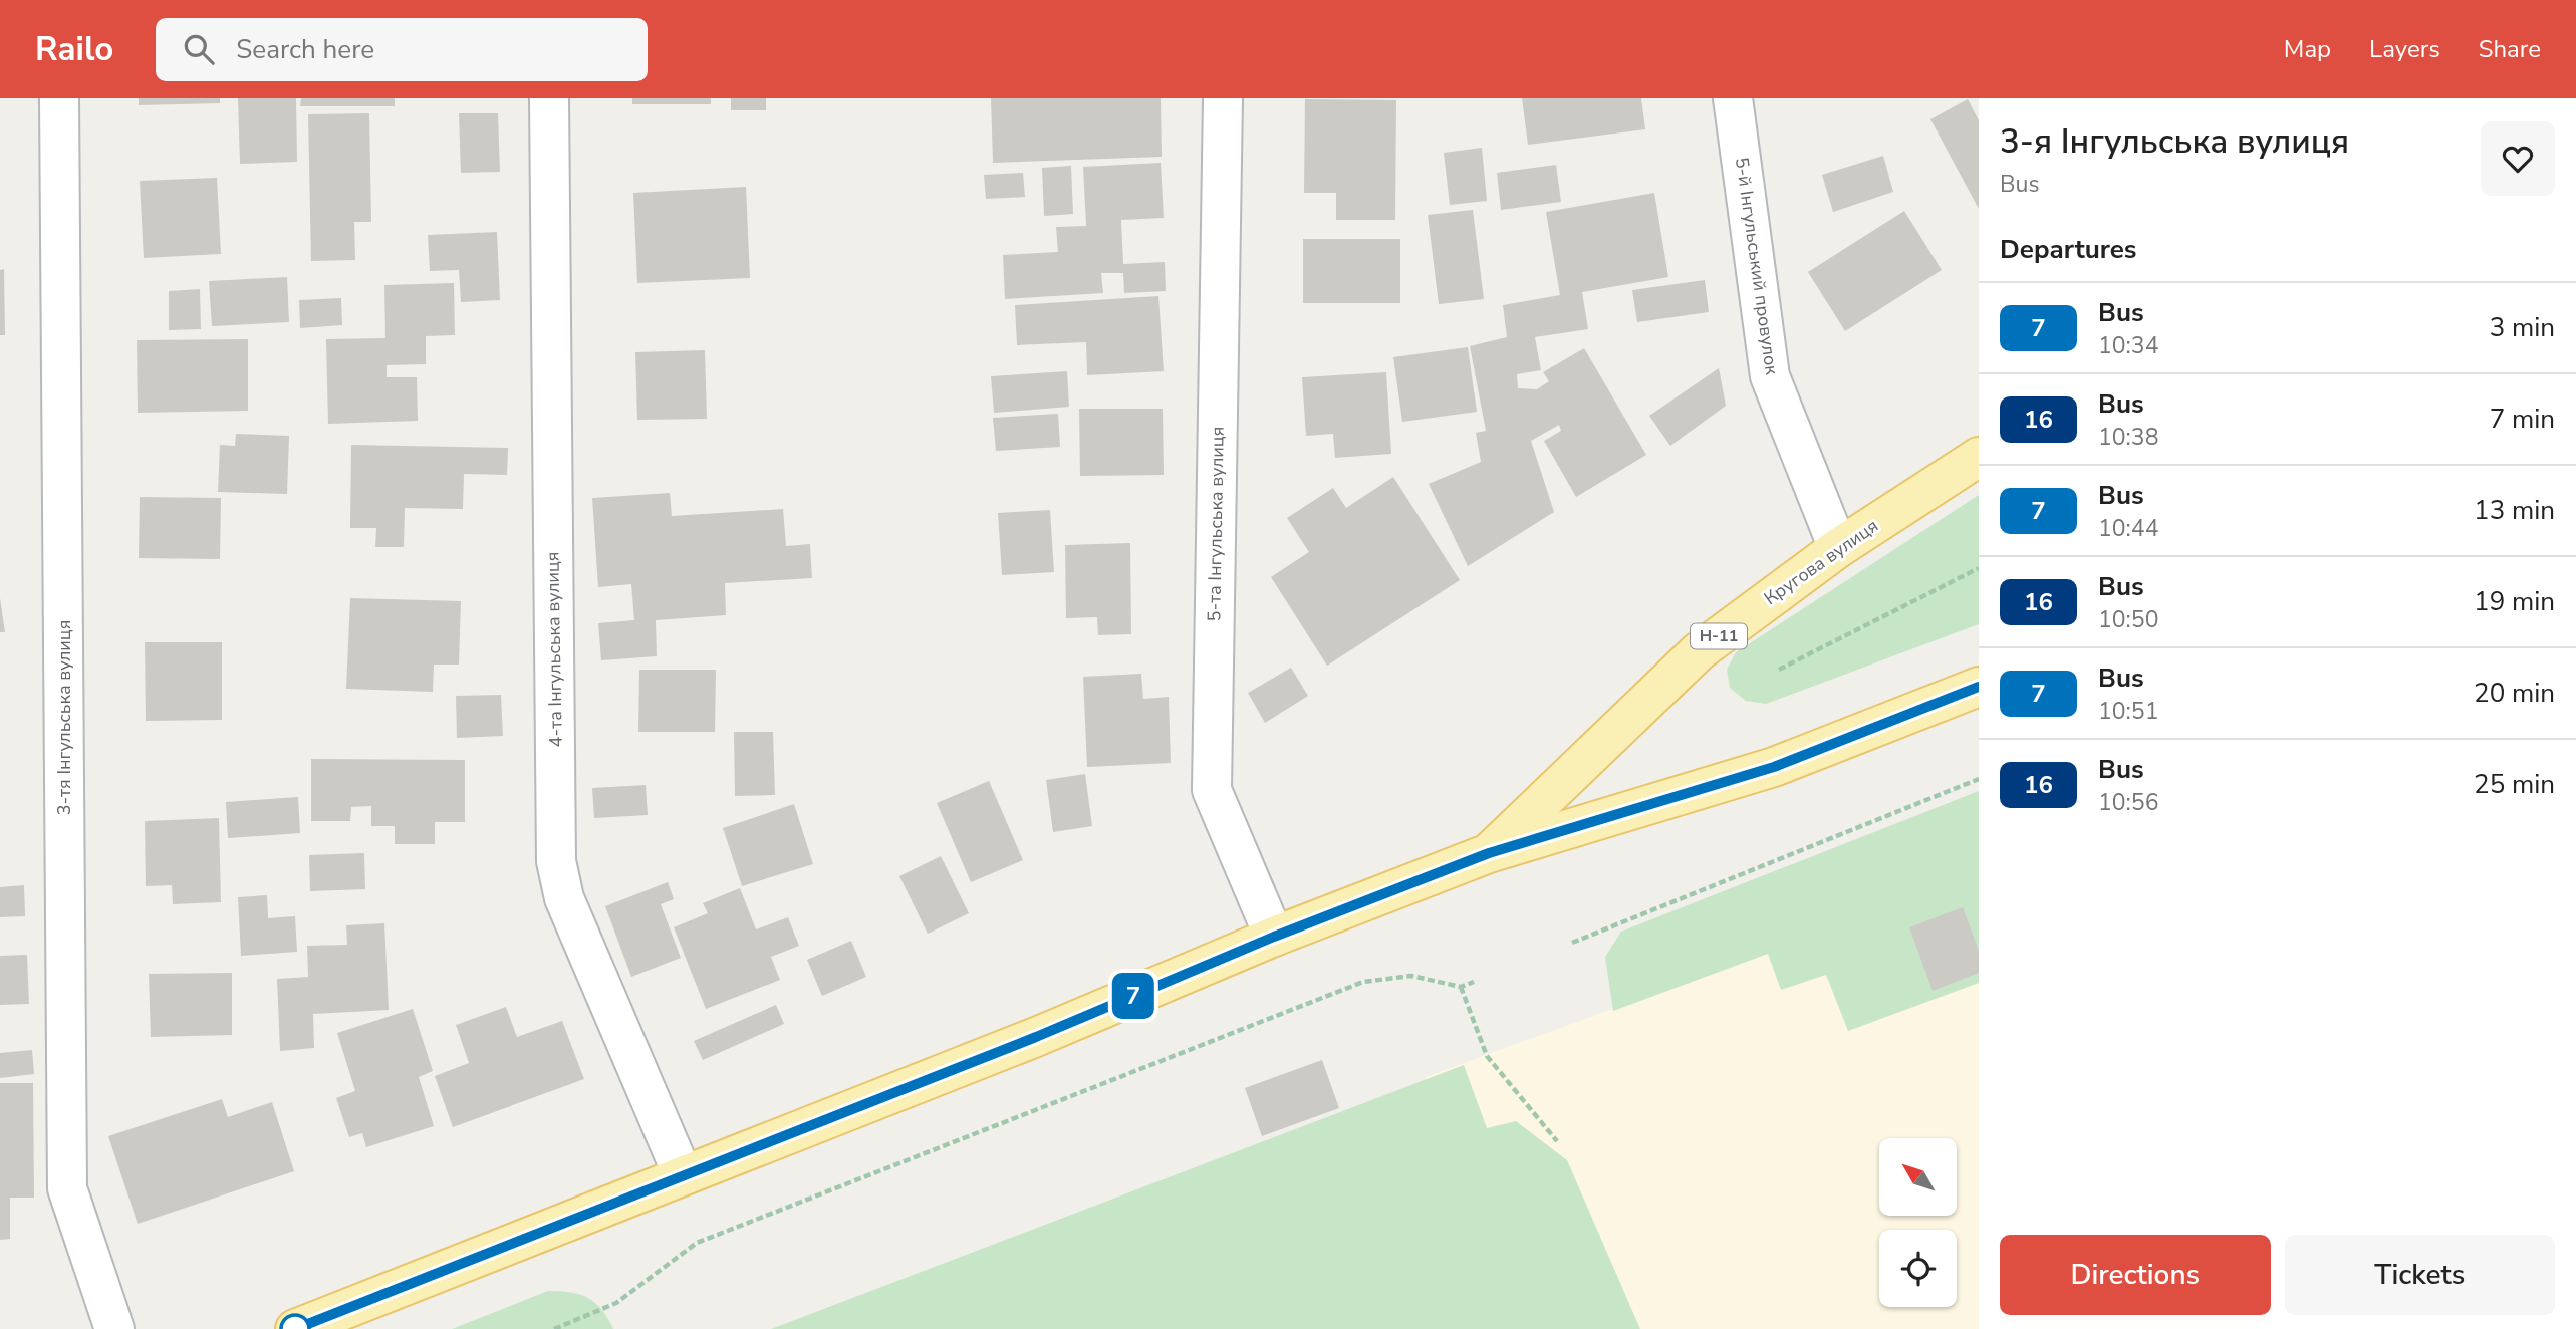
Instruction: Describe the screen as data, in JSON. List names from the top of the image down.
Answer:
{
  "streets": {
    "main road": ["Кругова вулиця", "Н-11"],
    "street": [
      "5-й Інгульський провулок",
      "5-та Інгульська вулиця",
      "4-та Інгульська вулиця",
      "3-тя Інгульська вулиця"
    ]
  },
  "crossings": [
    ["5-й Інгульський провулок", "Кругова вулиця"],
    ["5-та Інгульська вулиця", "Н-11"],
    ["Кругова вулиця", "Н-11"],
    ["Н-11", "4-та Інгульська вулиця"]
  ],
  "lines": ["bus line 7"],
  "north": "top left",
  "page": {
    "header": "Railo",
    "search": "Search here",
    "nav": ["Map", "Layers", "Share"],
    "on_map": "7",
    "heading": [
      ["3-я Інгульська вулиця", "Bus"],
      "Departures"
    ],
    "list": [
      {
        "mark": "7",
        "name": "Bus",
        "note": "10:34",
        "value": "3 min"
      },
      {
        "mark": "16",
        "name": "Bus",
        "note": "10:38",
        "value": "7 min"
      },
      {
        "mark": "7",
        "name": "Bus",
        "note": "10:44",
        "value": "13 min"
      },
      {
        "mark": "16",
        "name": "Bus",
        "note": "10:50",
        "value": "19 min"
      },
      {
        "mark": "7",
        "name": "Bus",
        "note": "10:51",
        "value": "20 min"
      },
      {
        "mark": "16",
        "name": "Bus",
        "note": "10:56",
        "value": "25 min"
      }
    ],
    "buttons": ["Directions", "Tickets"]
  }
}
